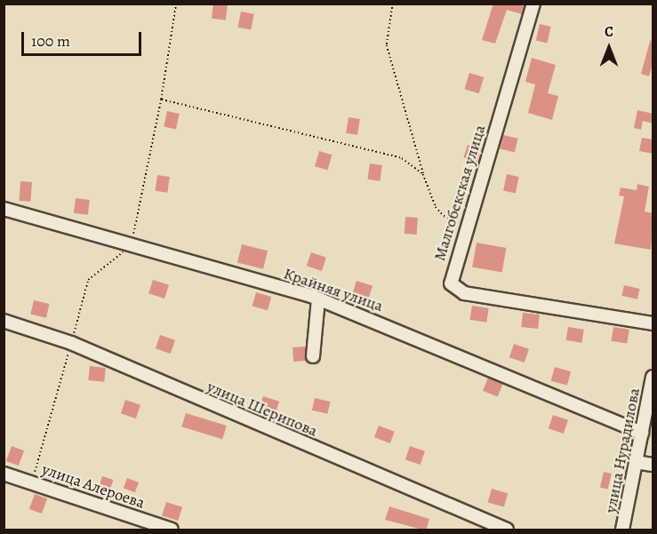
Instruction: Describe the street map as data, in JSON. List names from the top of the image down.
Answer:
{
  "streets": {
    "street": [
      "Малгобекская улица",
      "Крайняя улица",
      "улица Шерипова",
      "улица Нурадилова",
      "улица Алероева"
    ]
  },
  "crossings": [
    ["Крайняя улица", "улица Нурадилова"]
  ],
  "scale_bar": "100 m",
  "north": "top"
}
